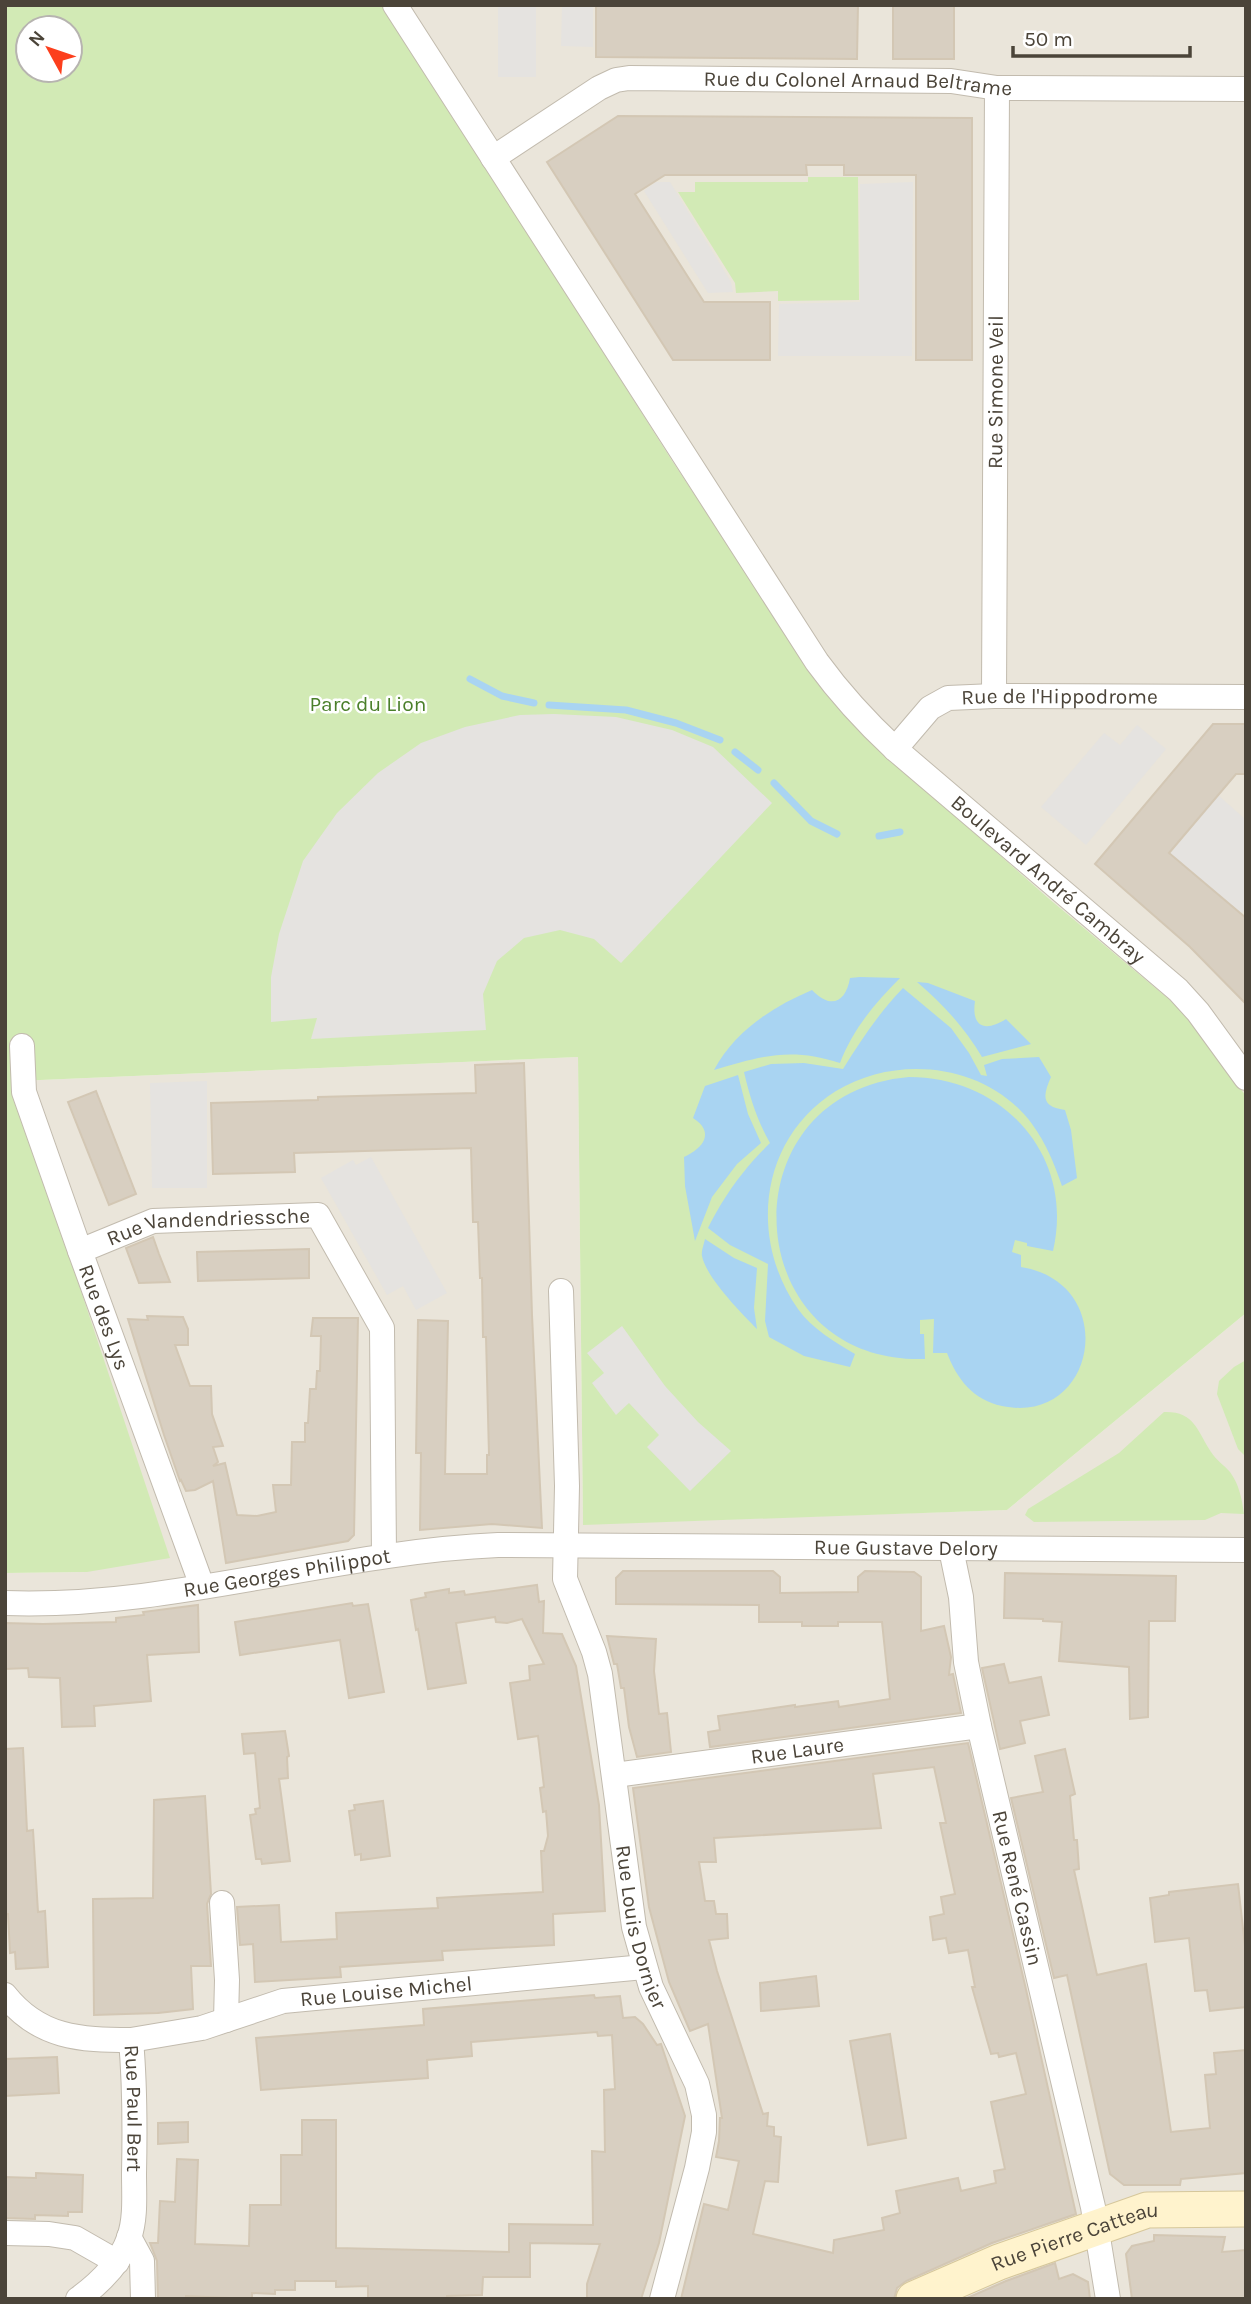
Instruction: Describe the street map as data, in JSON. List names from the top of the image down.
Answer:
{
  "streets": {
    "street": [
      "Rue du Colonel Arnaud Beltrame",
      "Rue Simone Veil",
      "Rue de l'Hippodrome",
      "Boulevard André Cambray",
      "Rue Vandendriessche",
      "Rue des Lys",
      "Rue Gustave Delory",
      "Rue Georges Philippot",
      "Rue Laure",
      "Rue René Cassin",
      "Rue Louis Dornier",
      "Rue Louise Michel",
      "Rue Paul Bert",
      "Rue Pierre Catteau"
    ]
  },
  "crossings": [
    ["Rue du Colonel Arnaud Beltrame", "Rue Simone Veil"],
    ["Rue du Colonel Arnaud Beltrame", "Boulevard André Cambray"],
    ["Rue Simone Veil", "Rue de l'Hippodrome"],
    ["Rue de l'Hippodrome", "Boulevard André Cambray"],
    ["Rue Vandendriessche", "Rue des Lys"],
    ["Rue Vandendriessche", "Rue Georges Philippot"],
    ["Rue des Lys", "Rue Georges Philippot"],
    ["Rue Gustave Delory", "Rue Georges Philippot"],
    ["Rue Gustave Delory", "Rue René Cassin"],
    ["Rue Gustave Delory", "Rue Louis Dornier"],
    ["Rue Georges Philippot", "Rue Louis Dornier"],
    ["Rue Laure", "Rue René Cassin"],
    ["Rue Laure", "Rue Louis Dornier"],
    ["Rue René Cassin", "Rue Pierre Catteau"],
    ["Rue Louis Dornier", "Rue Louise Michel"],
    ["Rue Louise Michel", "Rue Paul Bert"]
  ],
  "parks": ["Parc du Lion"],
  "scale_bar": "50 m",
  "north": "top left"
}
